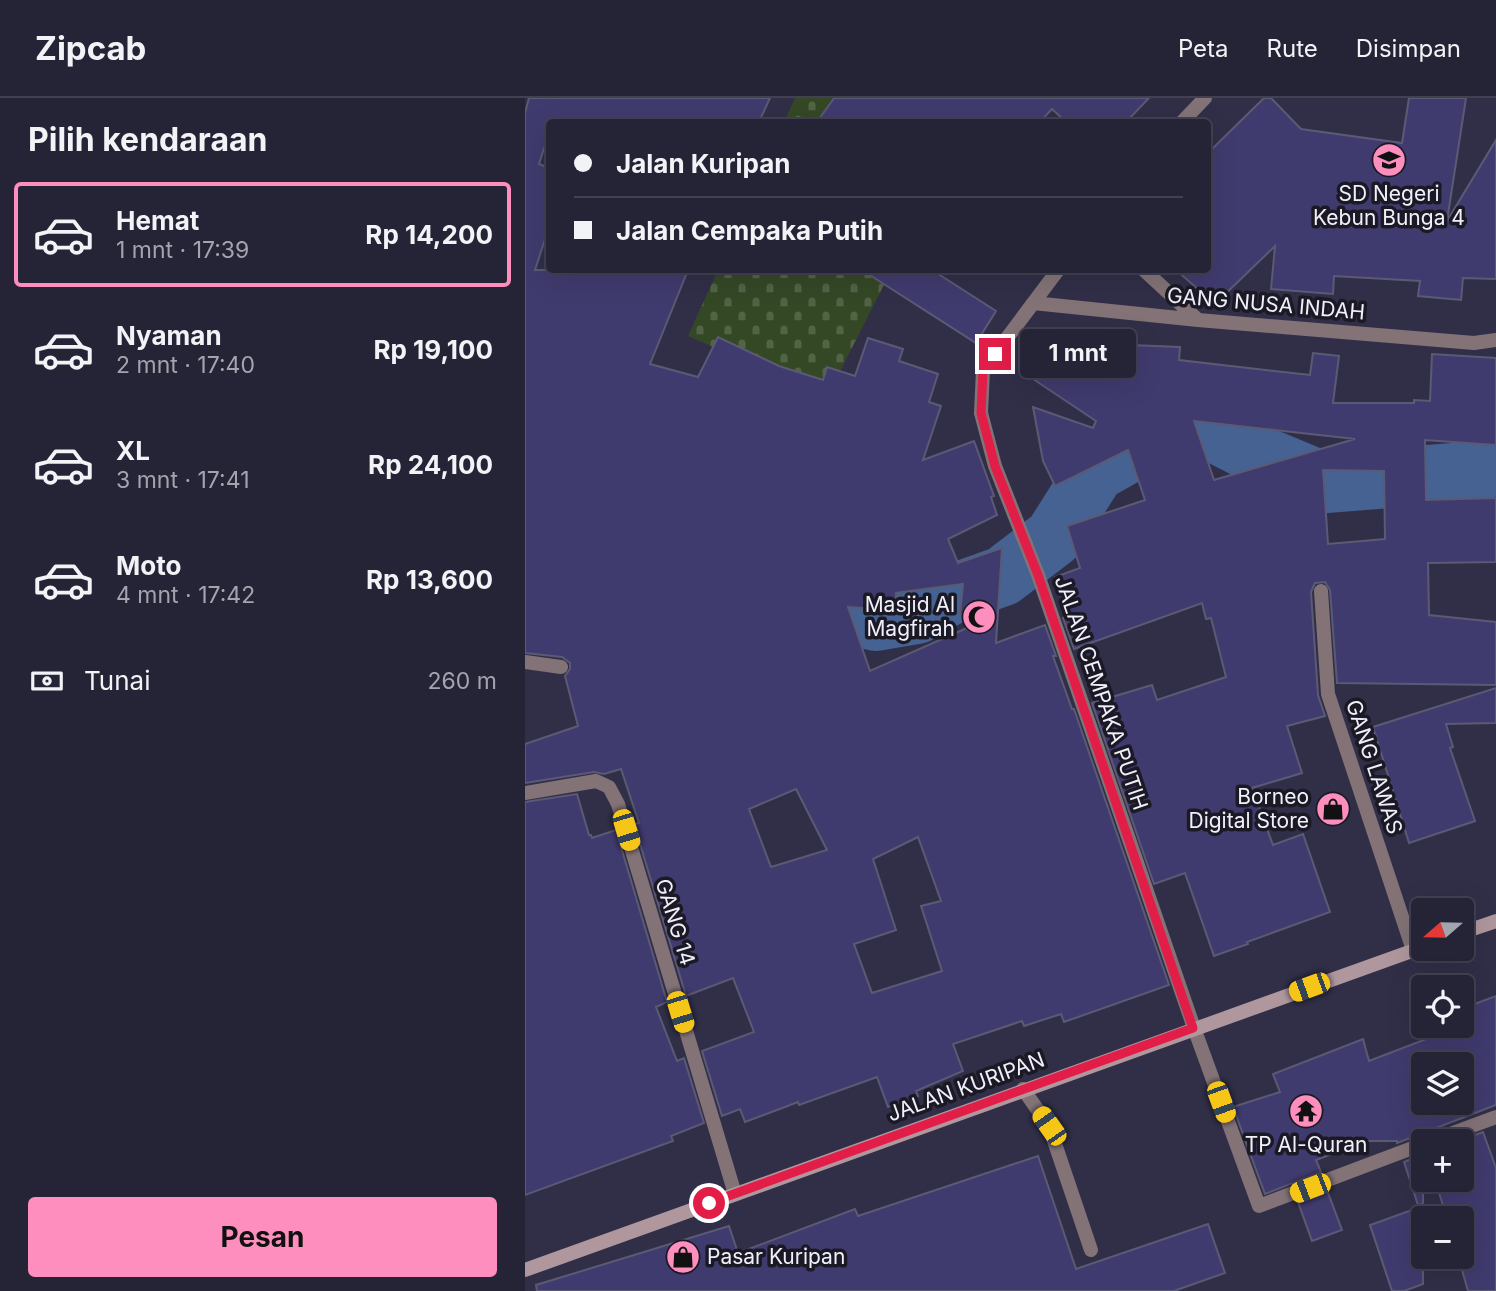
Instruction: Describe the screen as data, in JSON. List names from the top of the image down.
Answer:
{
  "streets": {
    "main road": ["JALAN KURIPAN"],
    "street": [
      "GANG NUSA INDAH",
      "JALAN CEMPAKA PUTIH",
      "GANG LAWAS",
      "GANG 14"
    ]
  },
  "crossings": [
    ["GANG NUSA INDAH", "JALAN CEMPAKA PUTIH"],
    ["JALAN CEMPAKA PUTIH", "JALAN KURIPAN"],
    ["GANG 14", "JALAN KURIPAN"]
  ],
  "places": {
    "school or university": ["SD Negeri Kebun Bunga 4"],
    "mosque": ["Masjid Al Magfirah"],
    "shop": ["Borneo Digital Store", "Pasar Kuripan"],
    "temple": ["TP Al-Quran"]
  },
  "north": "left",
  "page": {
    "header": "Zipcab",
    "nav": ["Peta", "Rute", "Disimpan"],
    "heading": "Pilih kendaraan",
    "banner": ["Jalan Kuripan", "Jalan Cempaka Putih"],
    "list": [
      {
        "name": "Hemat",
        "note": "1 mnt · 17:39",
        "value": "Rp 14,200"
      },
      {
        "name": "Nyaman",
        "note": "2 mnt · 17:40",
        "value": "Rp 19,100"
      },
      {
        "name": "XL",
        "note": "3 mnt · 17:41",
        "value": "Rp 24,100"
      },
      {
        "name": "Moto",
        "note": "4 mnt · 17:42",
        "value": "Rp 13,600"
      }
    ],
    "bubble": "1 mnt",
    "pay": ["Tunai", "260 m"],
    "map_buttons": ["+", "−"],
    "buttons": "Pesan"
  }
}
